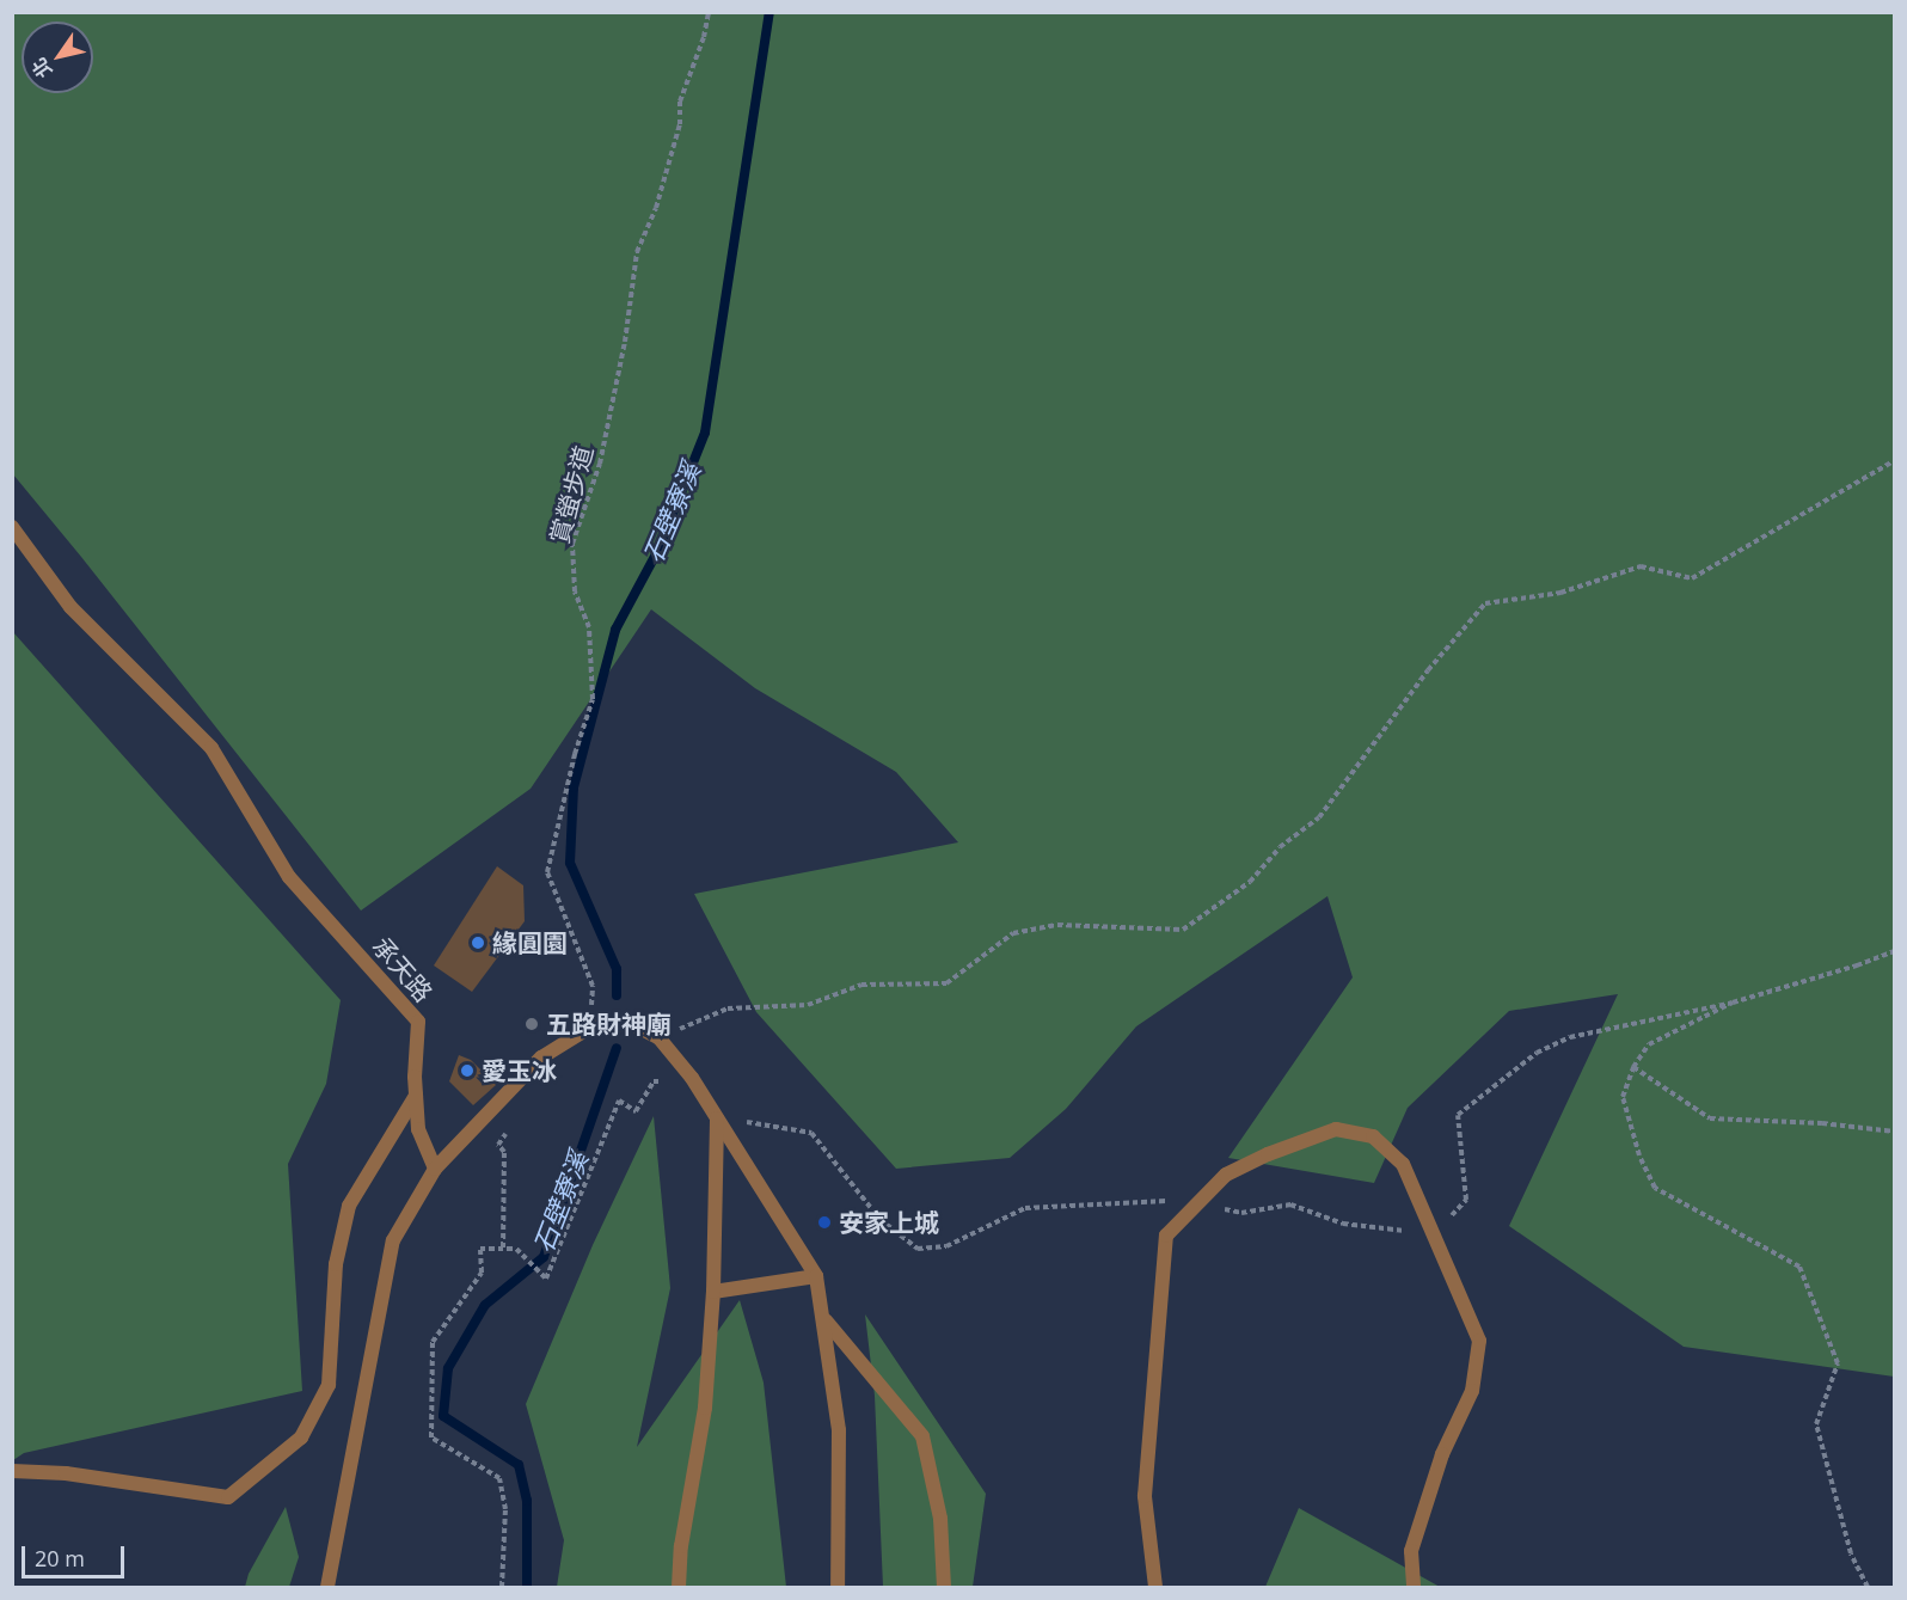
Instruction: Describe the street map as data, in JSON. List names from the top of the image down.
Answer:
{
  "streets": {
    "street": ["承天路"],
    "path": ["賞螢步道"]
  },
  "water": ["石壁寮溪"],
  "places": [
    "緣圓園",
    "五路財神廟",
    "愛玉冰",
    "安家上城"
  ],
  "scale_bar": "20 m",
  "north": "bottom left"
}
